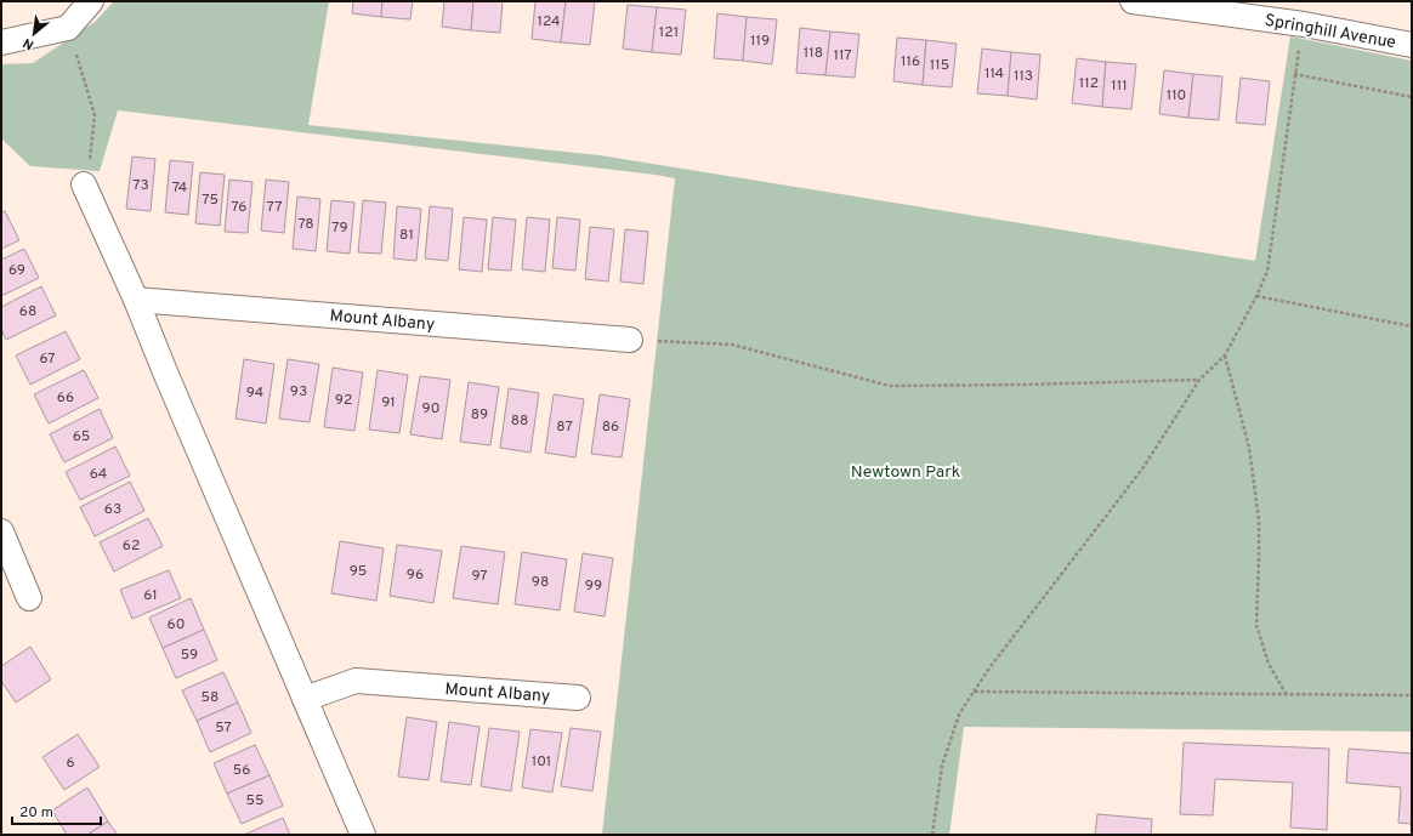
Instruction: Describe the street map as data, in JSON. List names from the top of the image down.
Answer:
{
  "streets": {
    "street": ["Springhill Avenue", "Mount Albany"]
  },
  "parks": ["Newtown Park"],
  "house_numbers": [
    "124",
    "121",
    "119",
    "118",
    "117",
    "116",
    "115",
    "114",
    "113",
    "112",
    "111",
    "110",
    "73",
    "74",
    "75",
    "76",
    "77",
    "78",
    "79",
    "81",
    "69",
    "68",
    "67",
    "93",
    "94",
    "66",
    "92",
    "91",
    "90",
    "89",
    "88",
    "87",
    "86",
    "65",
    "64",
    "63",
    "62",
    "95",
    "96",
    "97",
    "98",
    "99",
    "61",
    "60",
    "59",
    "58",
    "57",
    "101",
    "6",
    "56",
    "55"
  ],
  "scale_bar": "20 m",
  "north": "bottom left"
}
